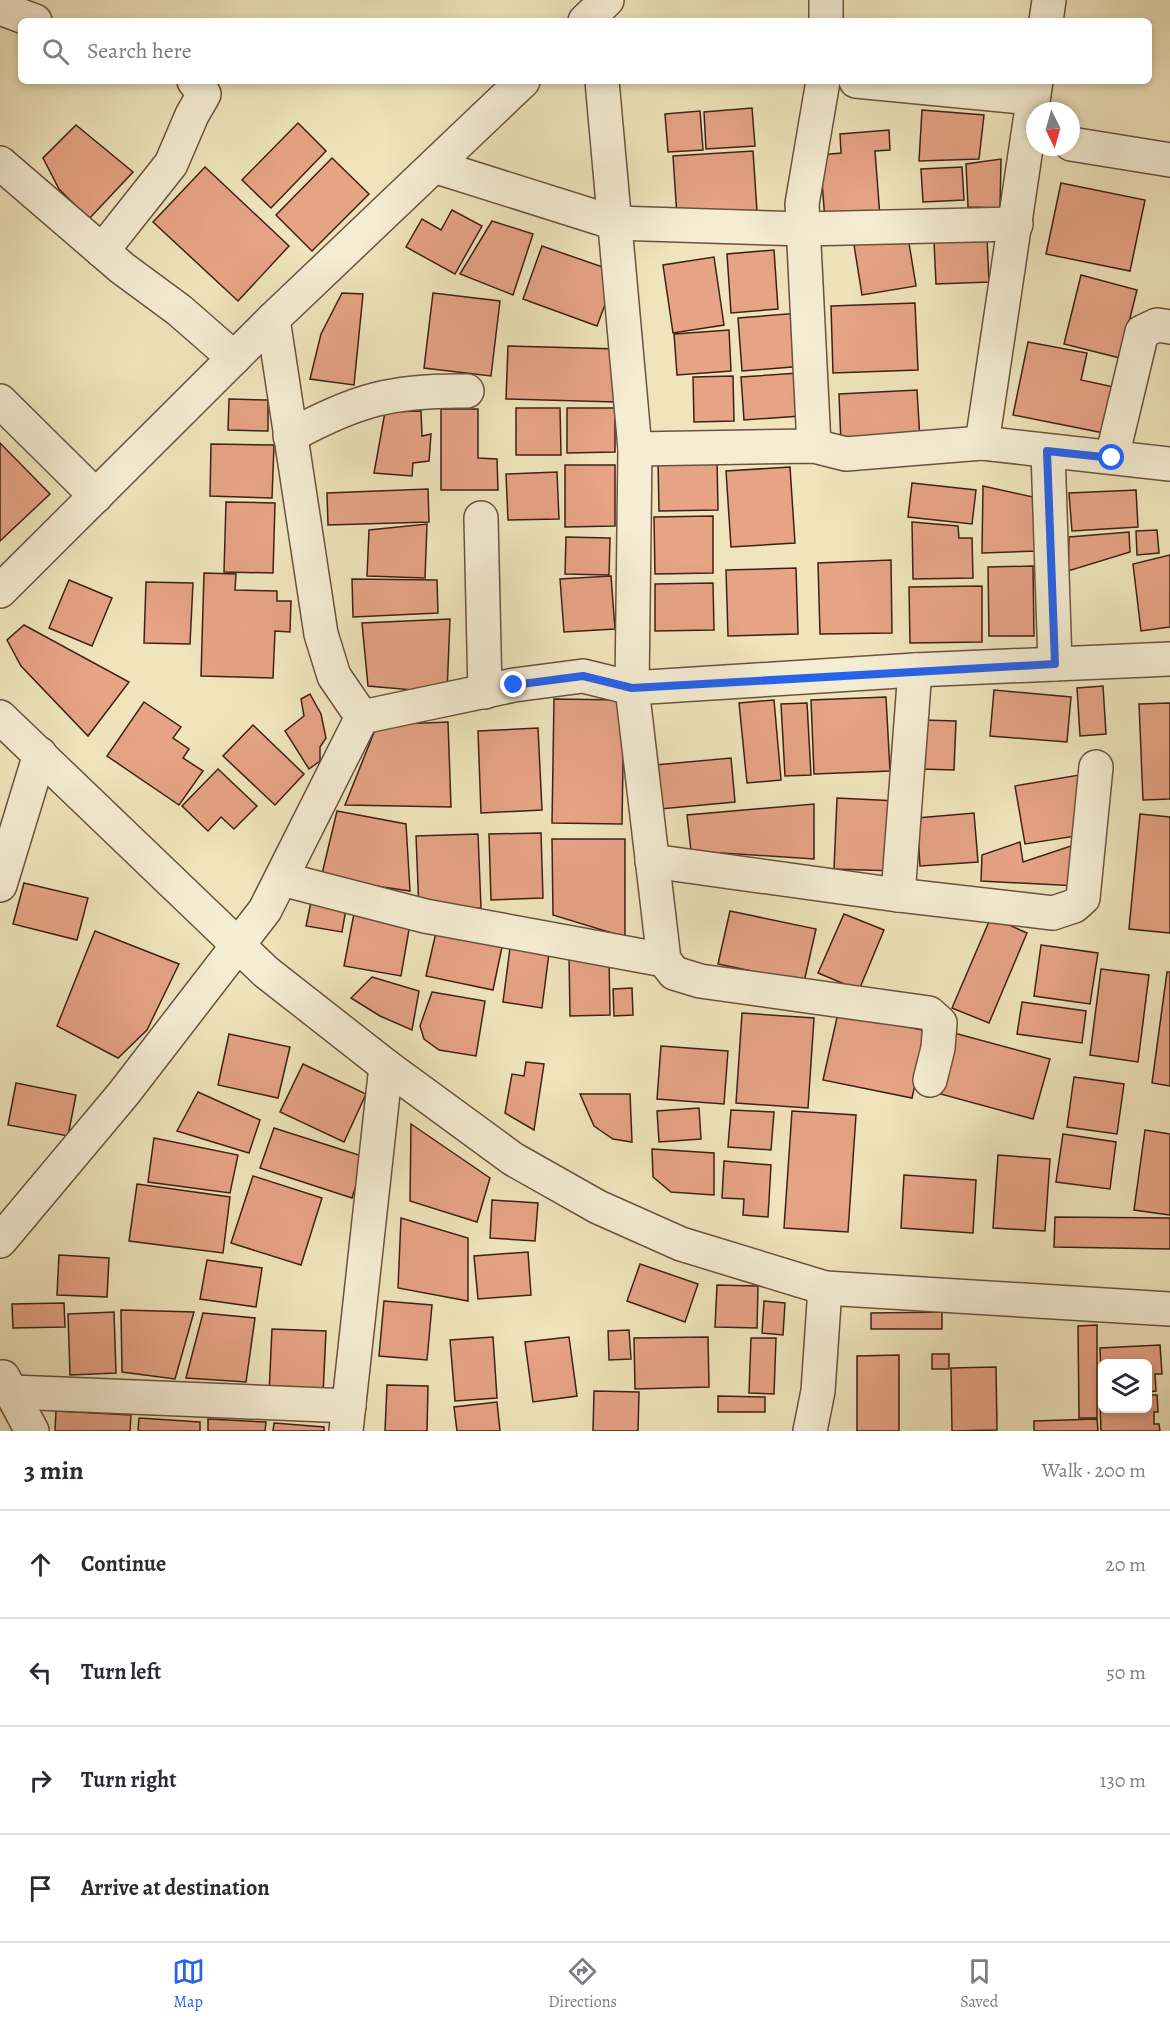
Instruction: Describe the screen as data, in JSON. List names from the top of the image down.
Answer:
{
  "north": "bottom",
  "page": {
    "search": "Search here",
    "heading": ["3 min", "Walk · 200 m"],
    "list": [
      ["Continue", "20 m"],
      ["Turn left", "50 m"],
      ["Turn right", "130 m"],
      "Arrive at destination"
    ],
    "nav": ["Map", "Directions", "Saved"]
  }
}
